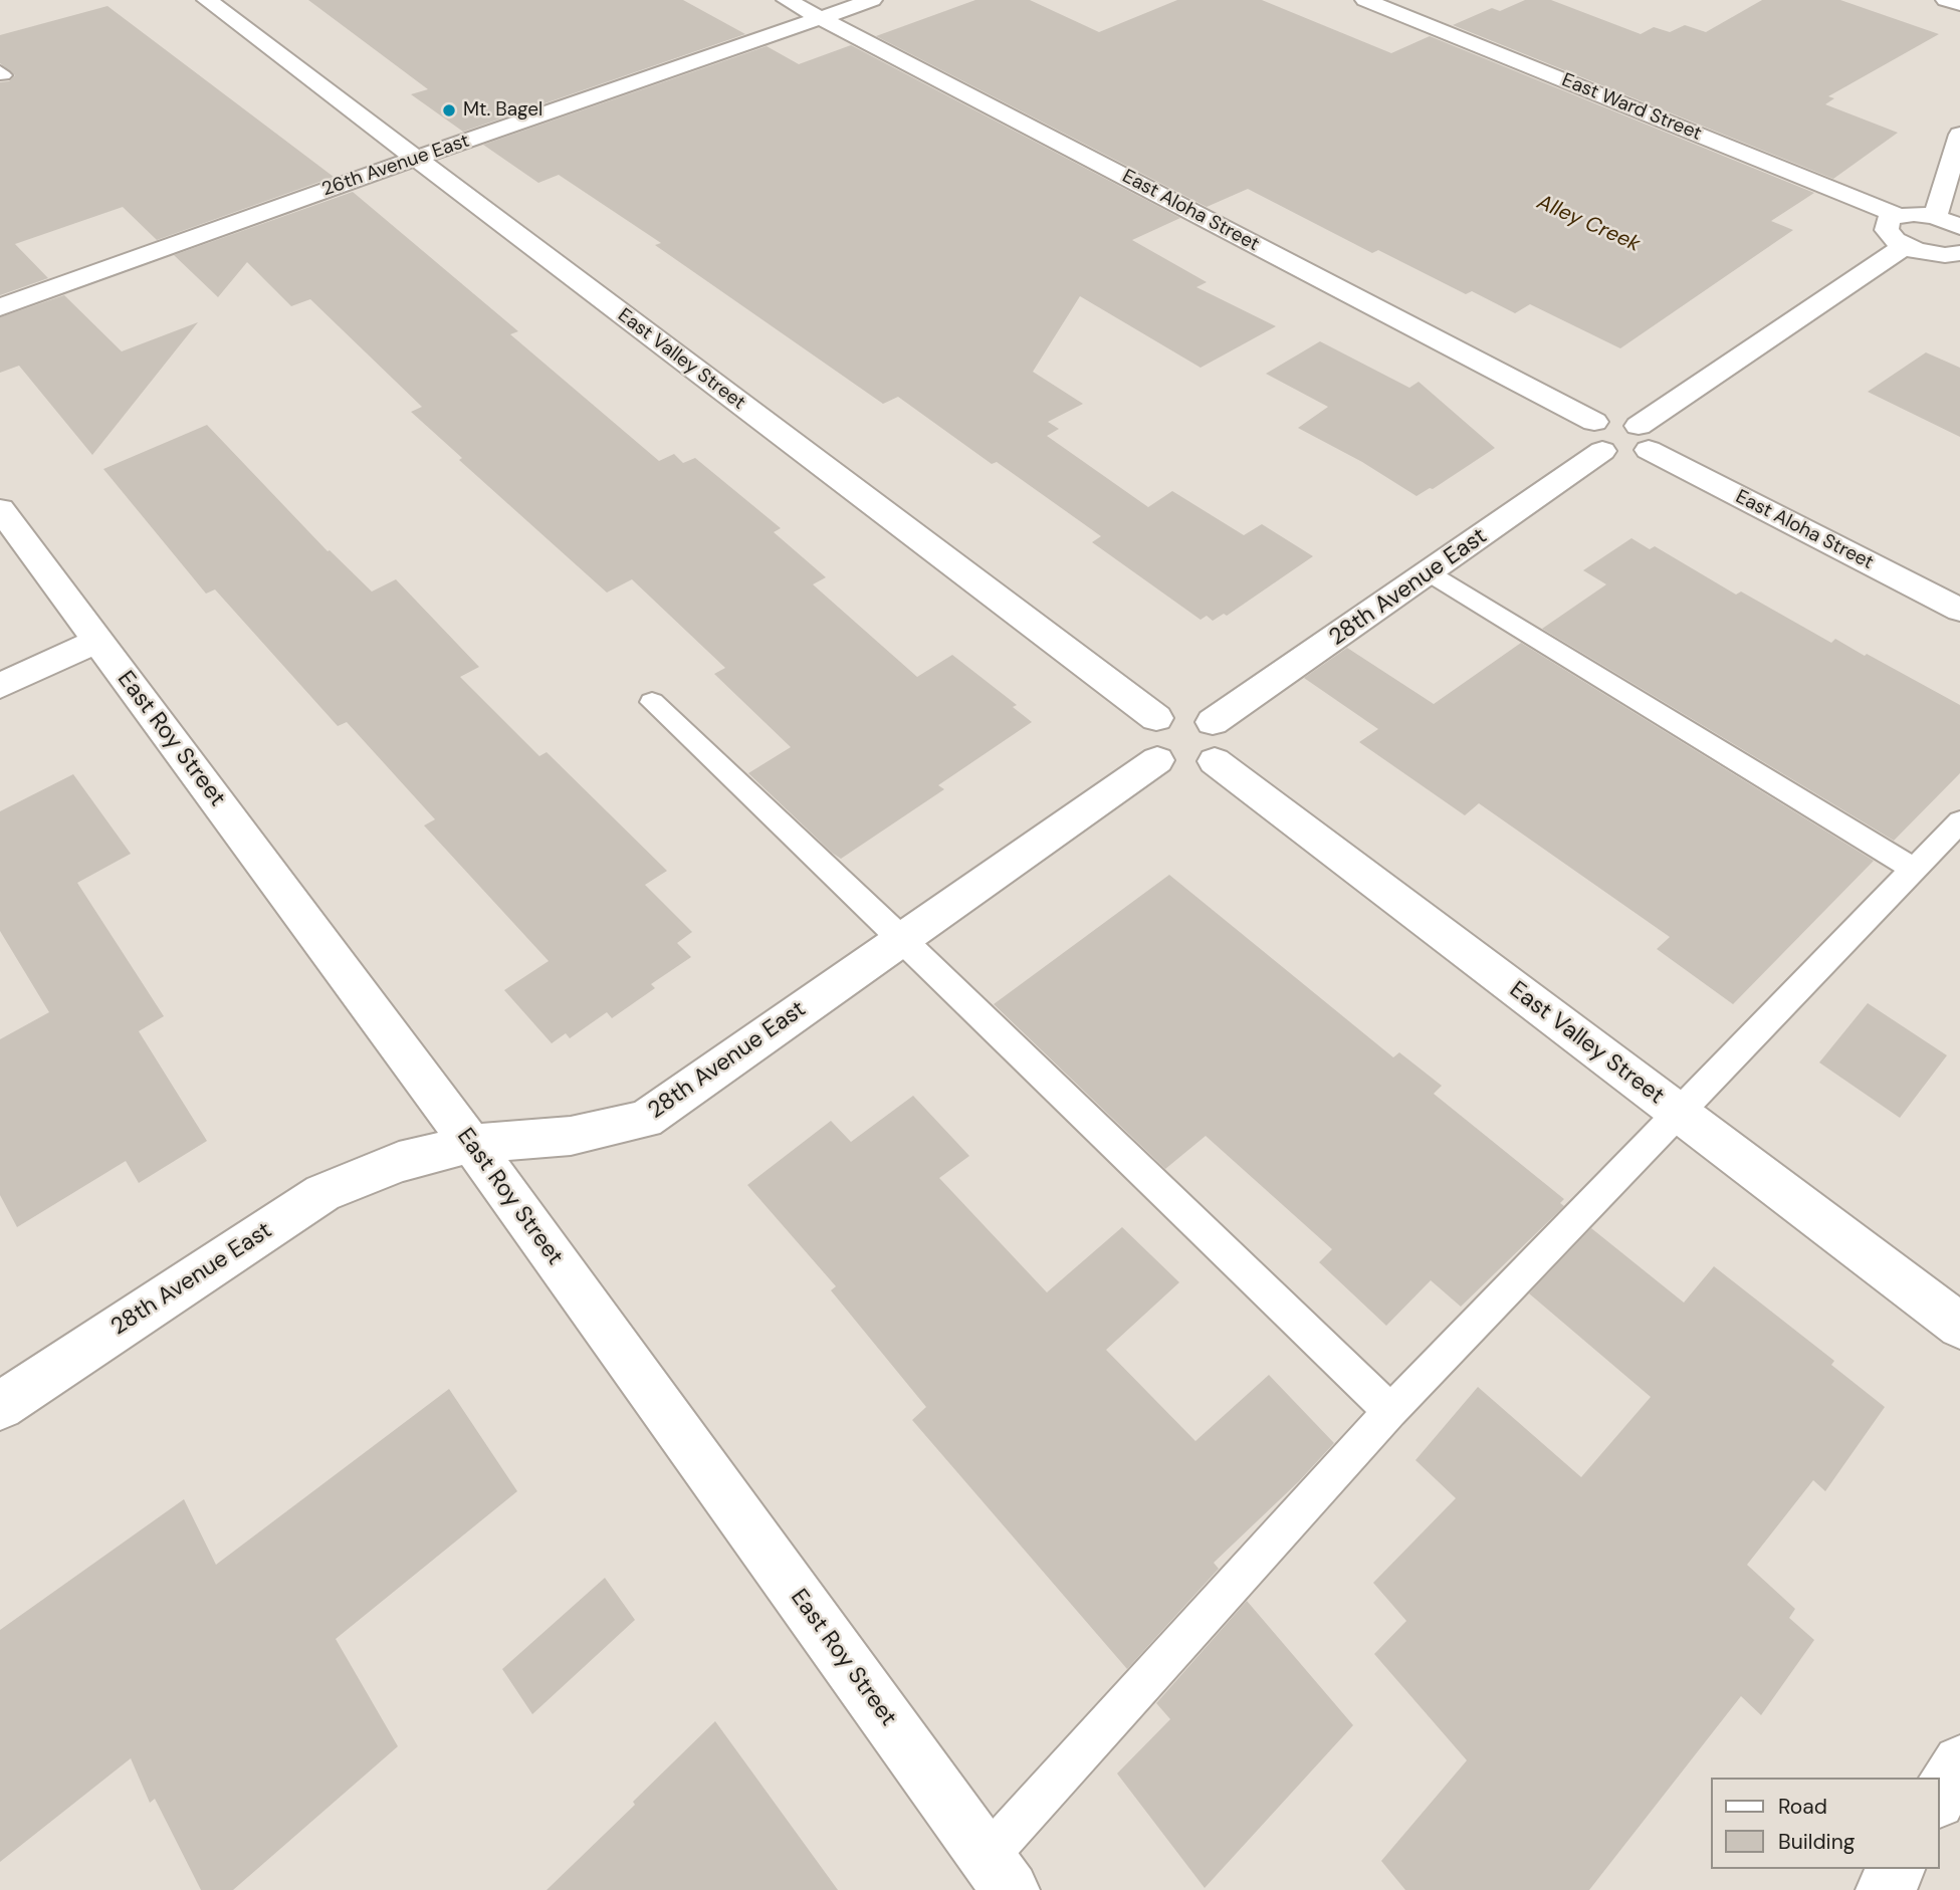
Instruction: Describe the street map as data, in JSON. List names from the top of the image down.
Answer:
{
  "streets": {
    "street": [
      "East Ward Street",
      "26th Avenue East",
      "East Aloha Street",
      "East Valley Street",
      "28th Avenue East",
      "East Roy Street"
    ]
  },
  "crossings": [
    ["26th Avenue East", "East Aloha Street"],
    ["26th Avenue East", "East Valley Street"],
    ["East Aloha Street", "28th Avenue East"],
    ["East Valley Street", "28th Avenue East"],
    ["28th Avenue East", "East Roy Street"]
  ],
  "water": ["Alley Creek"],
  "places": ["Mt. Bagel"],
  "legend": ["Road", "Building"]
}
